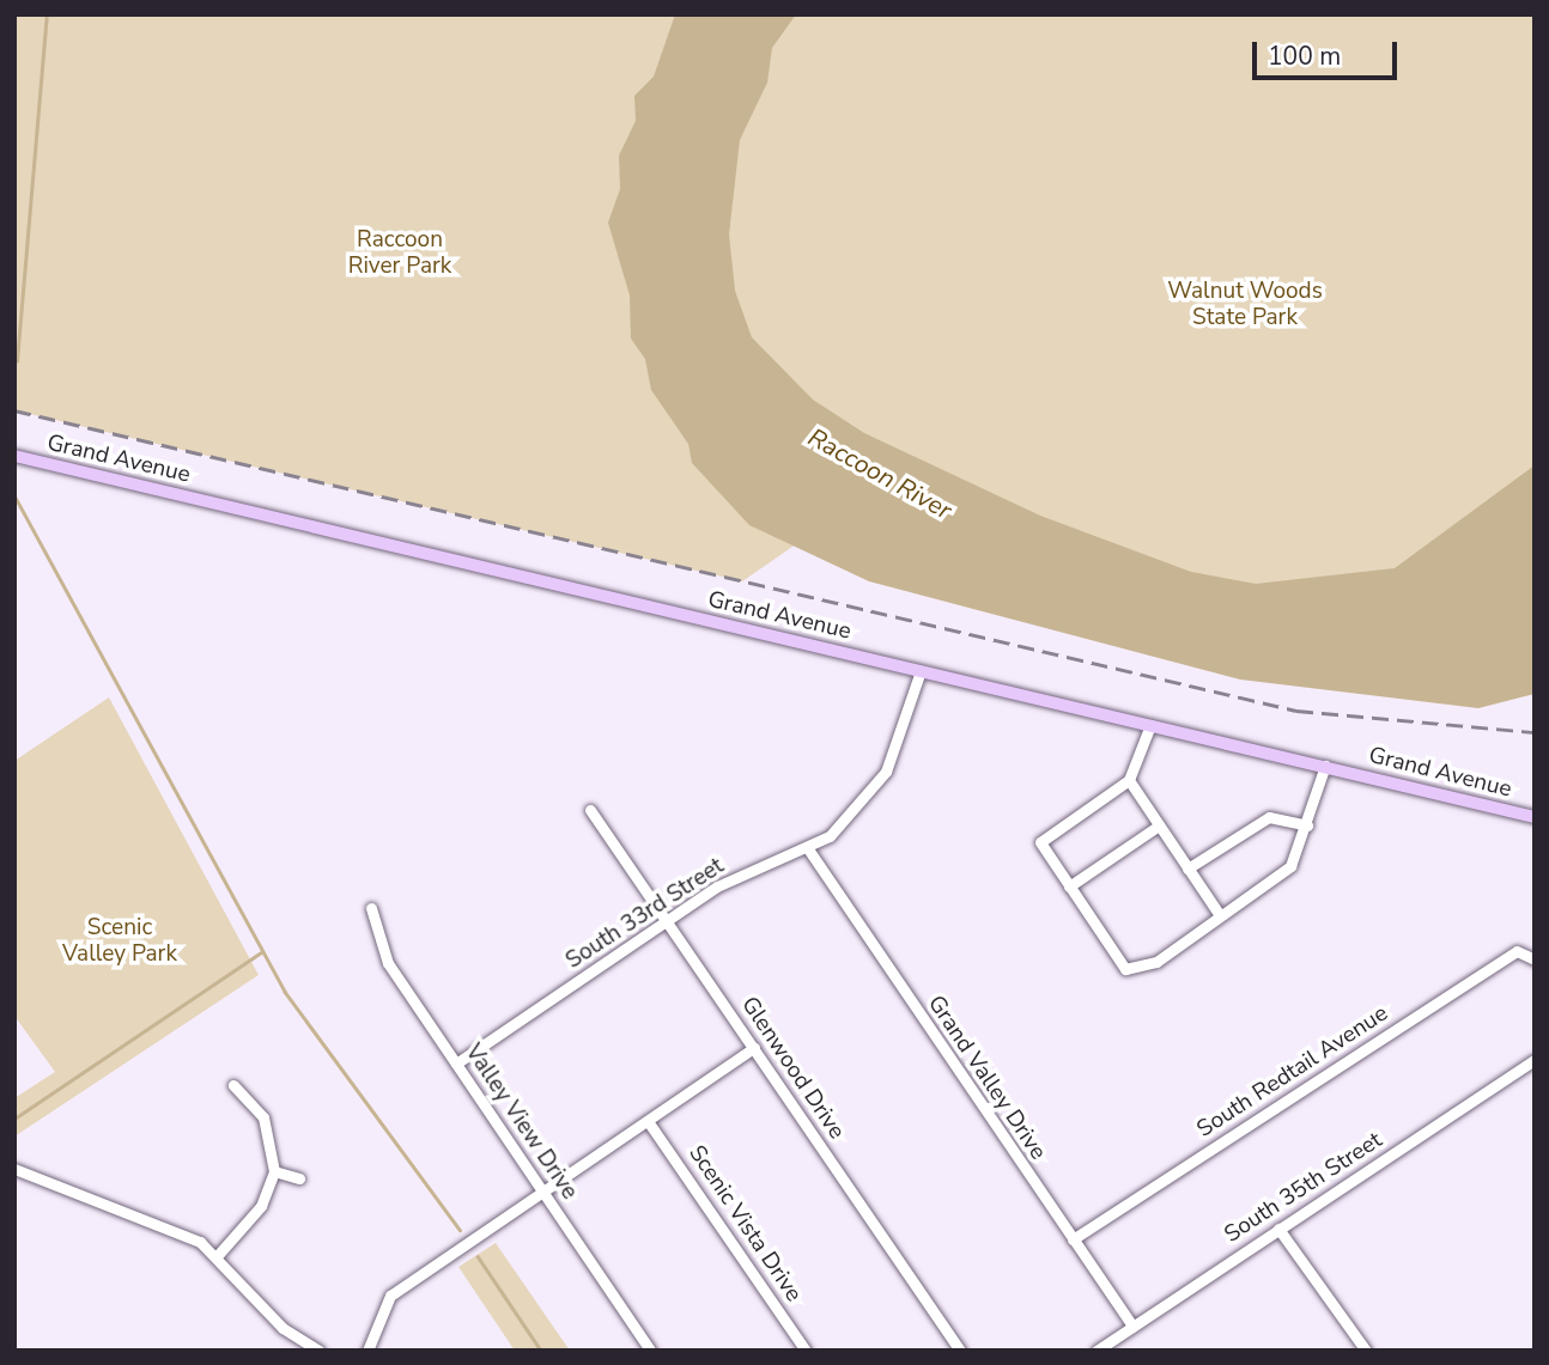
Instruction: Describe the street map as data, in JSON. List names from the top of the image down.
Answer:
{
  "streets": {
    "main road": ["Grand Avenue"],
    "street": [
      "South 33rd Street",
      "Glenwood Drive",
      "South Redtail Avenue",
      "Grand Valley Drive",
      "Valley View Drive",
      "South 35th Street",
      "Scenic Vista Drive"
    ]
  },
  "crossings": [
    ["Grand Avenue", "South 33rd Street"],
    ["South 33rd Street", "Glenwood Drive"],
    ["South 33rd Street", "Grand Valley Drive"],
    ["South 33rd Street", "Valley View Drive"],
    ["South Redtail Avenue", "Grand Valley Drive"],
    ["Grand Valley Drive", "South 35th Street"]
  ],
  "water": ["Raccoon River"],
  "parks": ["Raccoon River Park", "Walnut Woods State Park", "Scenic Valley Park"],
  "scale_bar": "100 m"
}
